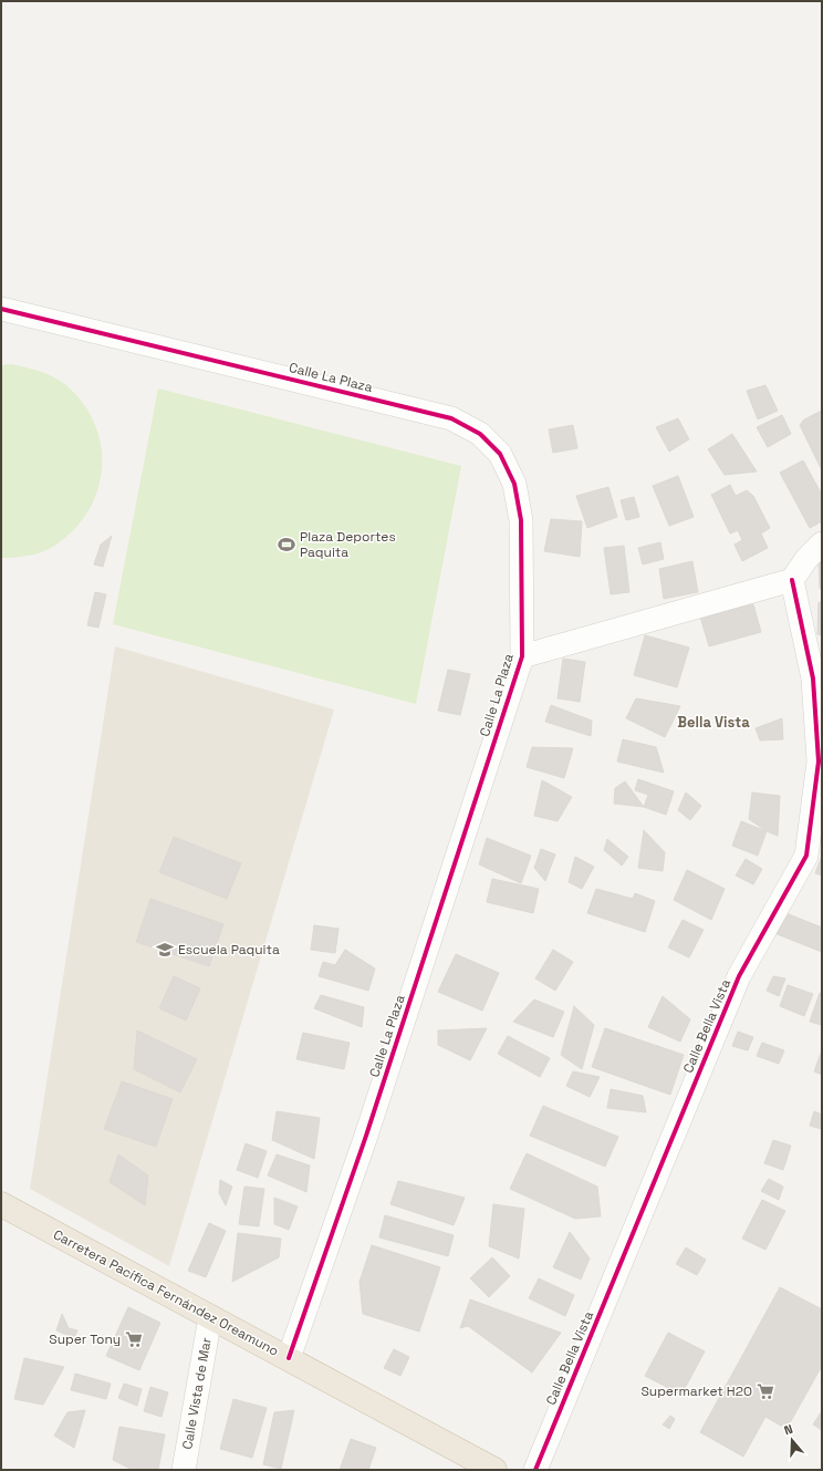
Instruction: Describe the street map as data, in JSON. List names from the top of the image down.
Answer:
{
  "streets": {
    "highway": ["Carretera Pacífica Fernández Oreamuno"],
    "street": ["Calle La Plaza", "Calle Bella Vista", "Calle Vista de Mar"]
  },
  "crossings": [
    ["Calle La Plaza", "Carretera Pacífica Fernández Oreamuno"],
    ["Carretera Pacífica Fernández Oreamuno", "Calle Vista de Mar"]
  ],
  "districts": ["Bella Vista"],
  "places": {
    "sports": ["Plaza Deportes Paquita"],
    "school or university": ["Escuela Paquita"],
    "supermarket": ["Super Tony", "Supermarket H2O"]
  },
  "north": "top"
}
